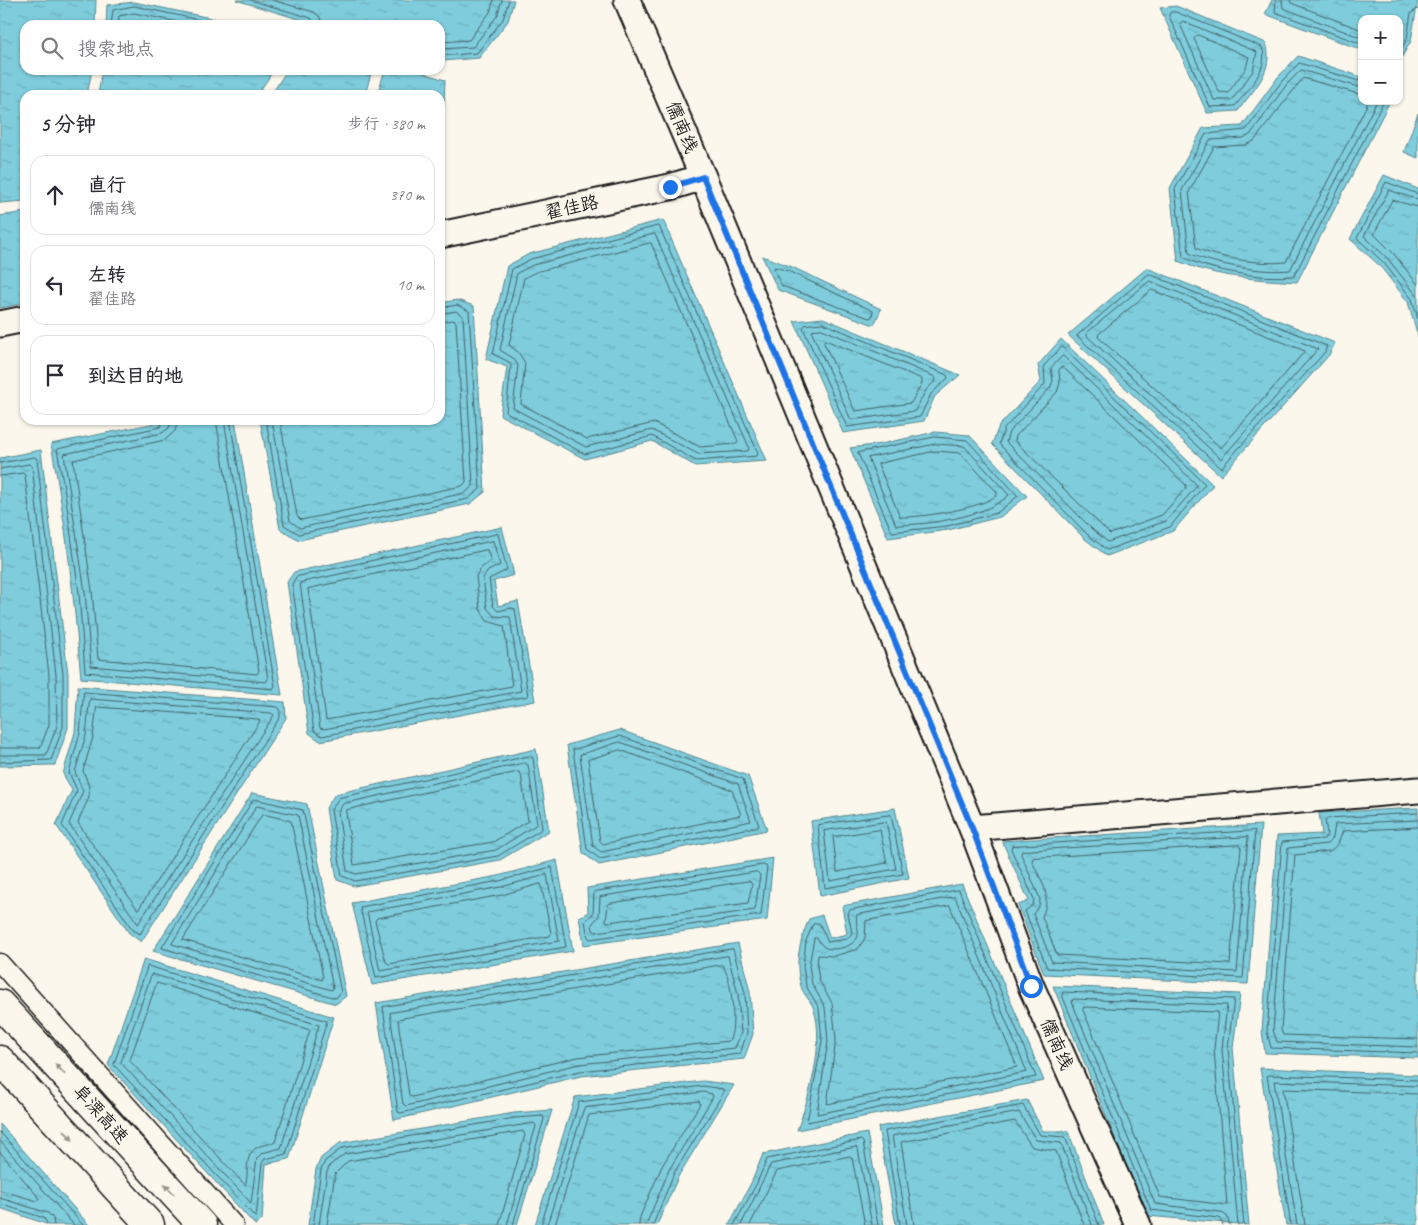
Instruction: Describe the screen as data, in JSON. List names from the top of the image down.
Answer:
{
  "streets": {
    "highway": ["阜溧高速"],
    "street": ["儒南线", "翟佳路"]
  },
  "crossings": [
    ["儒南线", "翟佳路"]
  ],
  "page": {
    "map_buttons": ["+", "−"],
    "search": "搜索地点",
    "heading": ["5 分钟", "步行 · 380 m"],
    "list": [
      ["直行", "儒南线", "370 m"],
      ["左转", "翟佳路", "10 m"],
      "到达目的地"
    ]
  }
}
